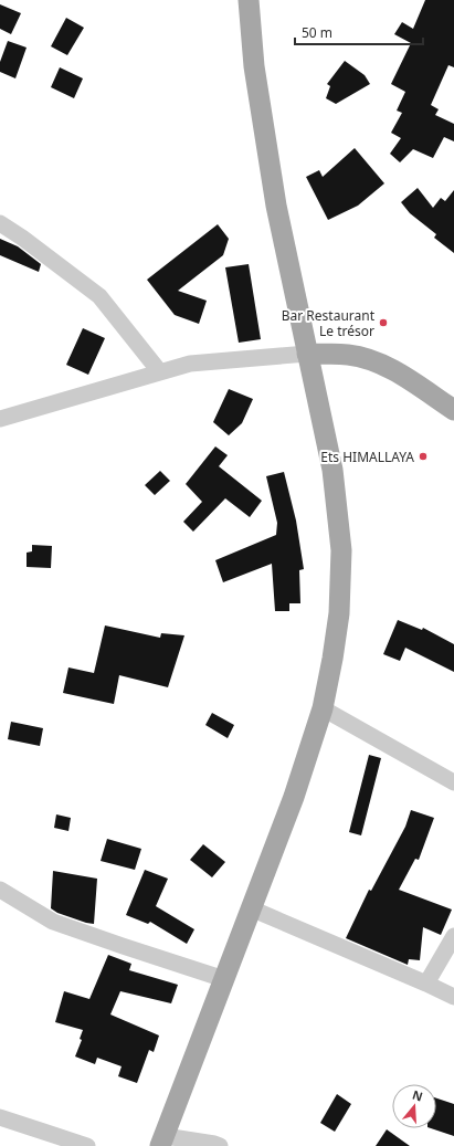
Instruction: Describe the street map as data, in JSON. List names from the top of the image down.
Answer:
{
  "places": ["Bar Restaurant Le trésor", "Ets HIMALLAYA"],
  "scale_bar": "50 m",
  "north": "top"
}
